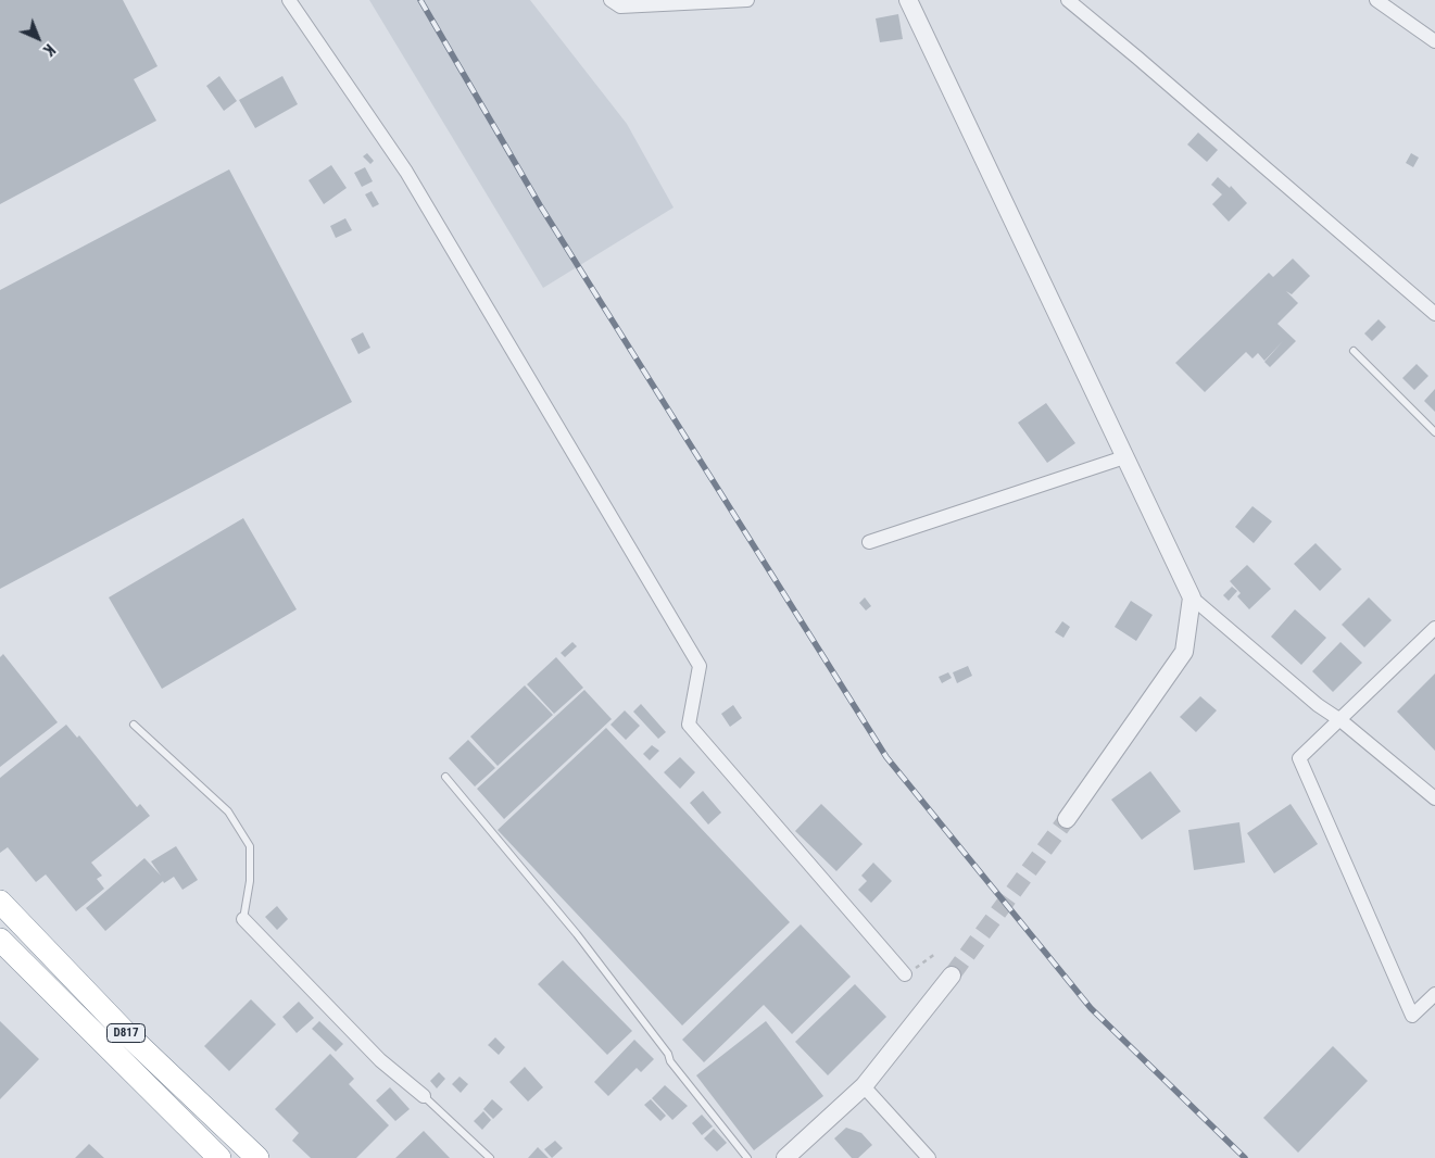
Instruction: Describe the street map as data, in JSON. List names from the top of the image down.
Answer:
{
  "streets": {
    "highway": ["D817"]
  },
  "north": "bottom right"
}
